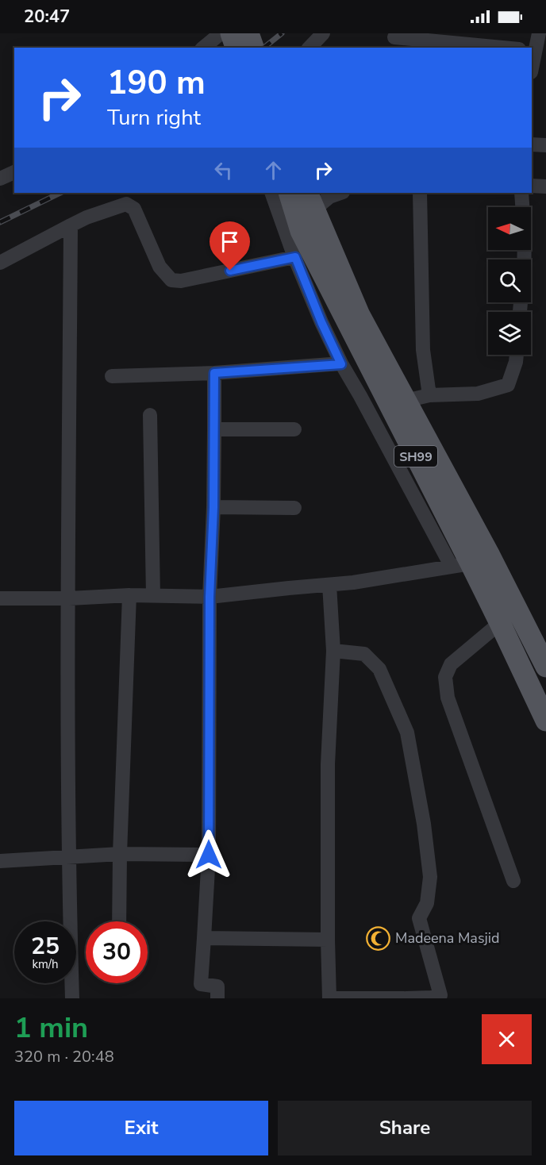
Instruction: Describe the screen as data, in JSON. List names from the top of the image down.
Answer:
{
  "streets": {
    "main road": ["SH99"]
  },
  "places": {
    "mosque": ["Madeena Masjid"]
  },
  "north": "left",
  "page": {
    "status": "20:47",
    "turn": ["190 m", "Turn right"],
    "speed": "25 km/h",
    "limit": "30",
    "heading": ["1 min", "320 m · 20:48"],
    "buttons": ["Exit", "Share"]
  }
}
